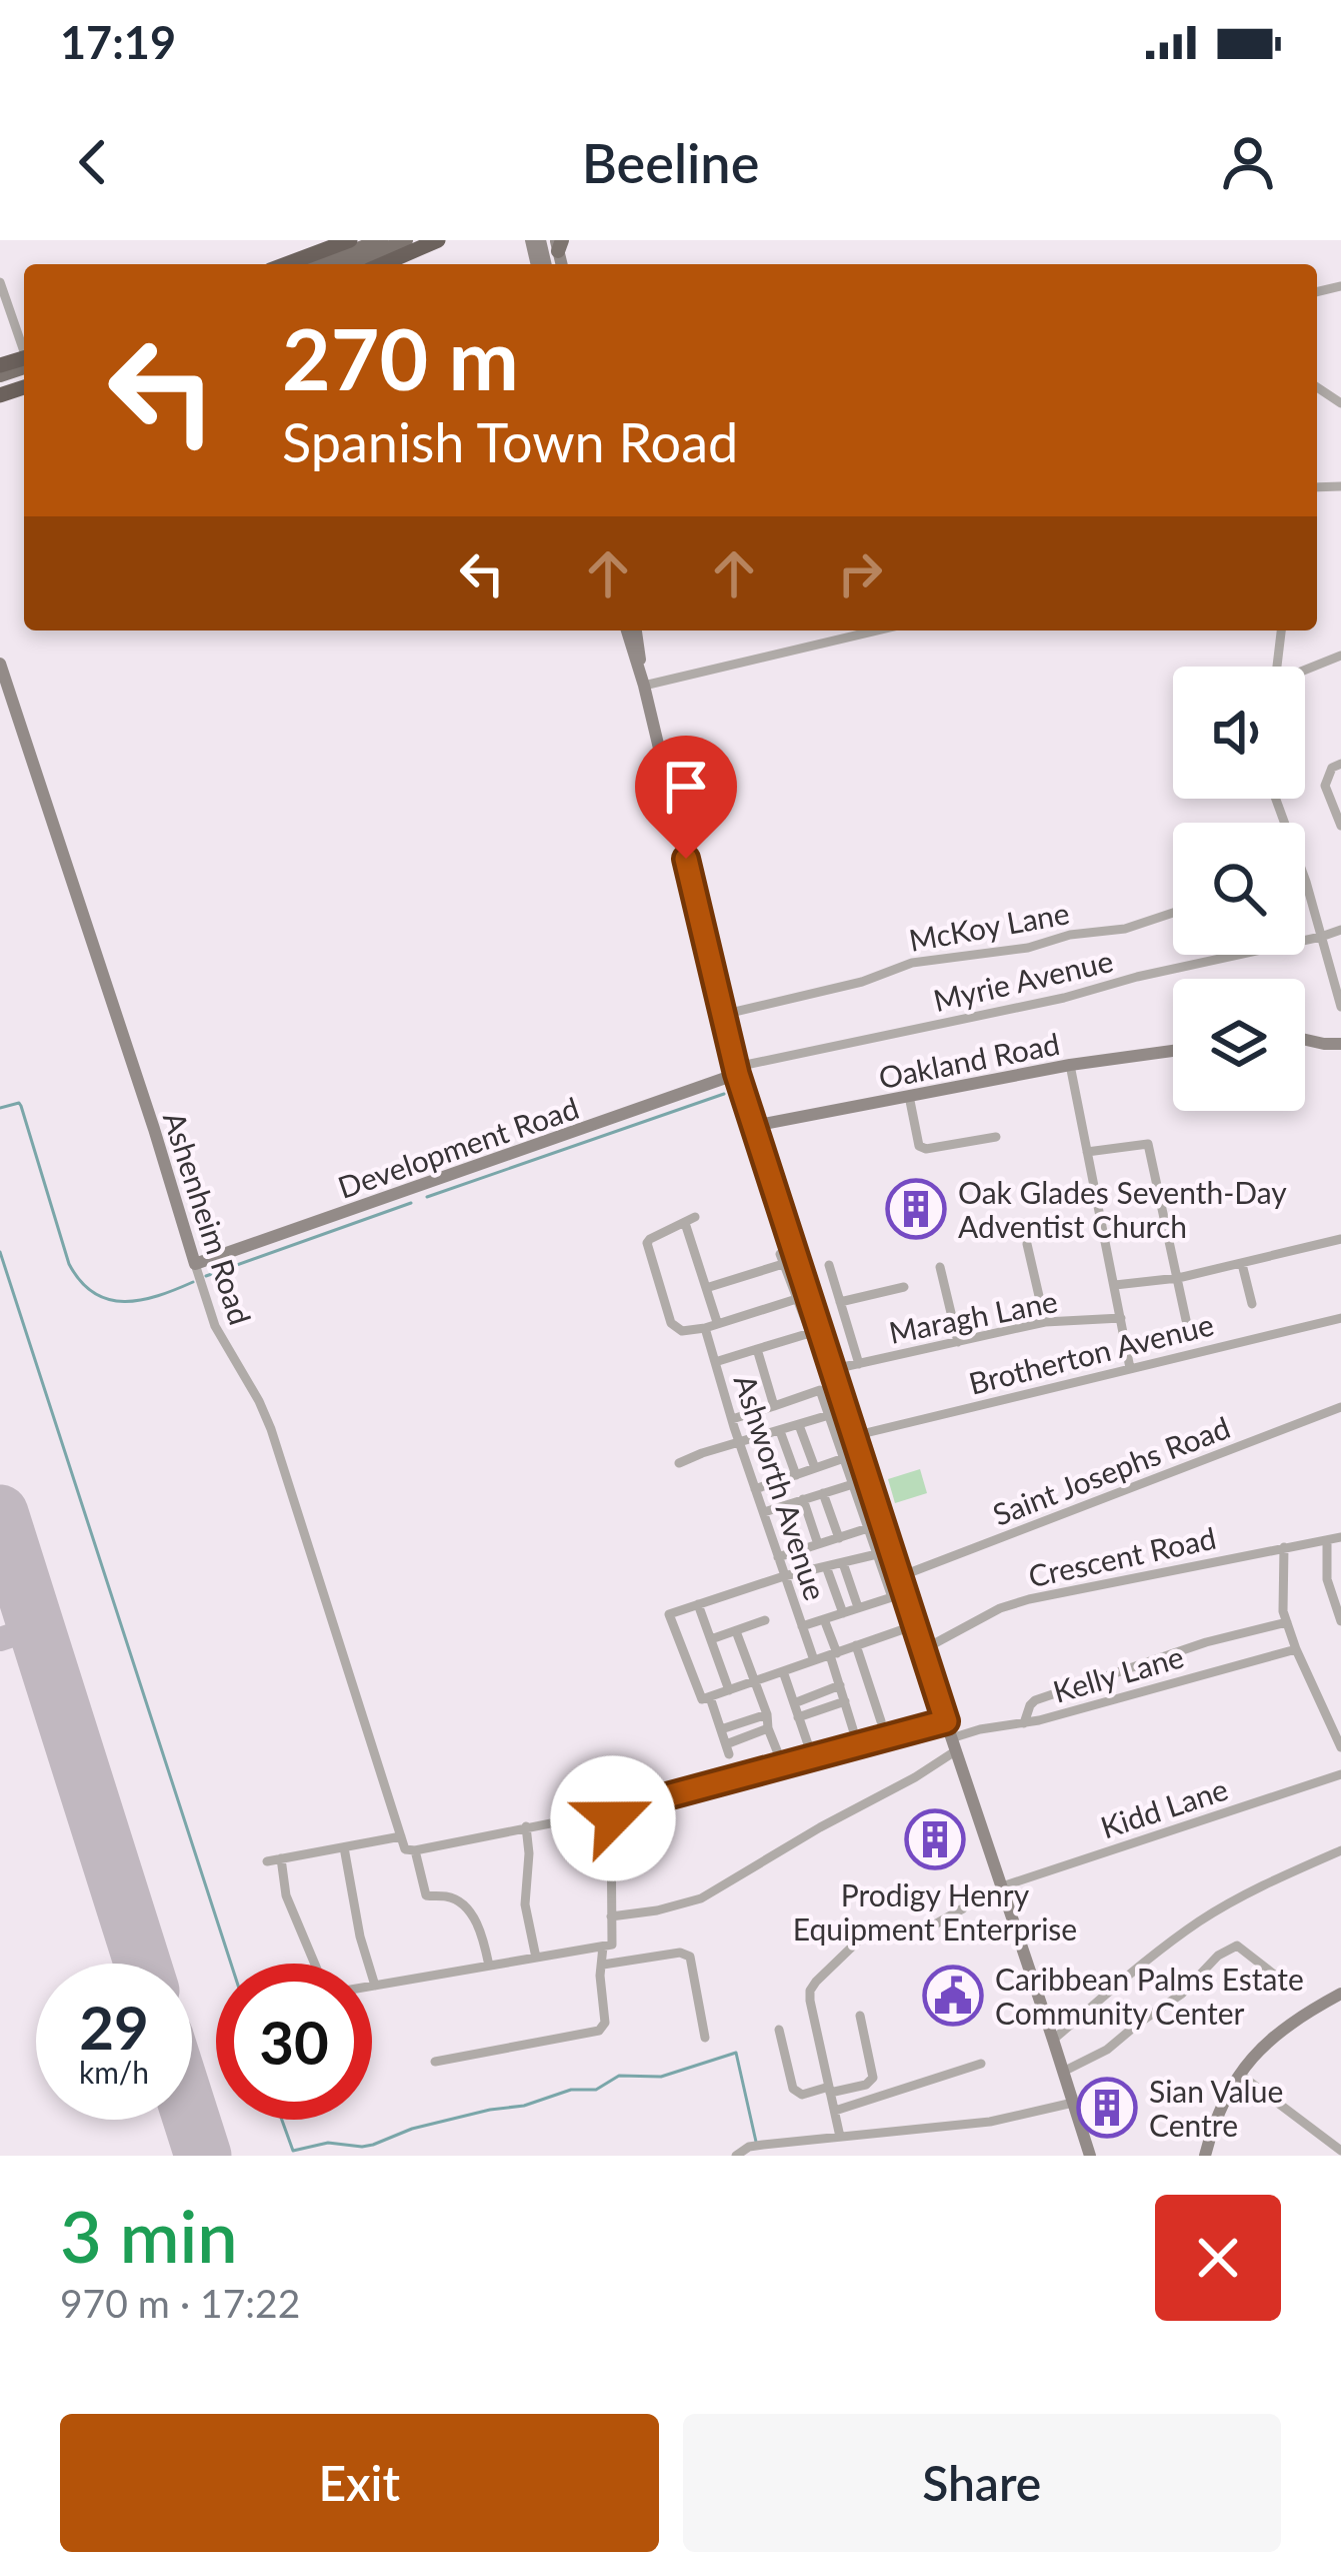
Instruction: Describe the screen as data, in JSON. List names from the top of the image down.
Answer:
{
  "streets": {
    "main road": ["Oakland Road", "Development Road", "Ashenheim Road"],
    "street": [
      "McKoy Lane",
      "Myrie Avenue",
      "Maragh Lane",
      "Brotherton Avenue",
      "Saint Josephs Road",
      "Ashworth Avenue",
      "Crescent Road",
      "Kelly Lane",
      "Kidd Lane"
    ]
  },
  "crossings": [
    ["Myrie Avenue", "Development Road"],
    ["Development Road", "Ashenheim Road"]
  ],
  "places": {
    "building": ["Oak Glades Seventh-Day Adventist Church", "Prodigy Henry Equipment Enterprise", "Sian Value Centre"],
    "public building": ["Caribbean Palms Estate Community Center"]
  },
  "page": {
    "status": "17:19",
    "header": "Beeline",
    "turn": ["270 m", "Spanish Town Road"],
    "speed": "29 km/h",
    "limit": "30",
    "heading": ["3 min", "970 m · 17:22"],
    "buttons": ["Exit", "Share"]
  }
}
